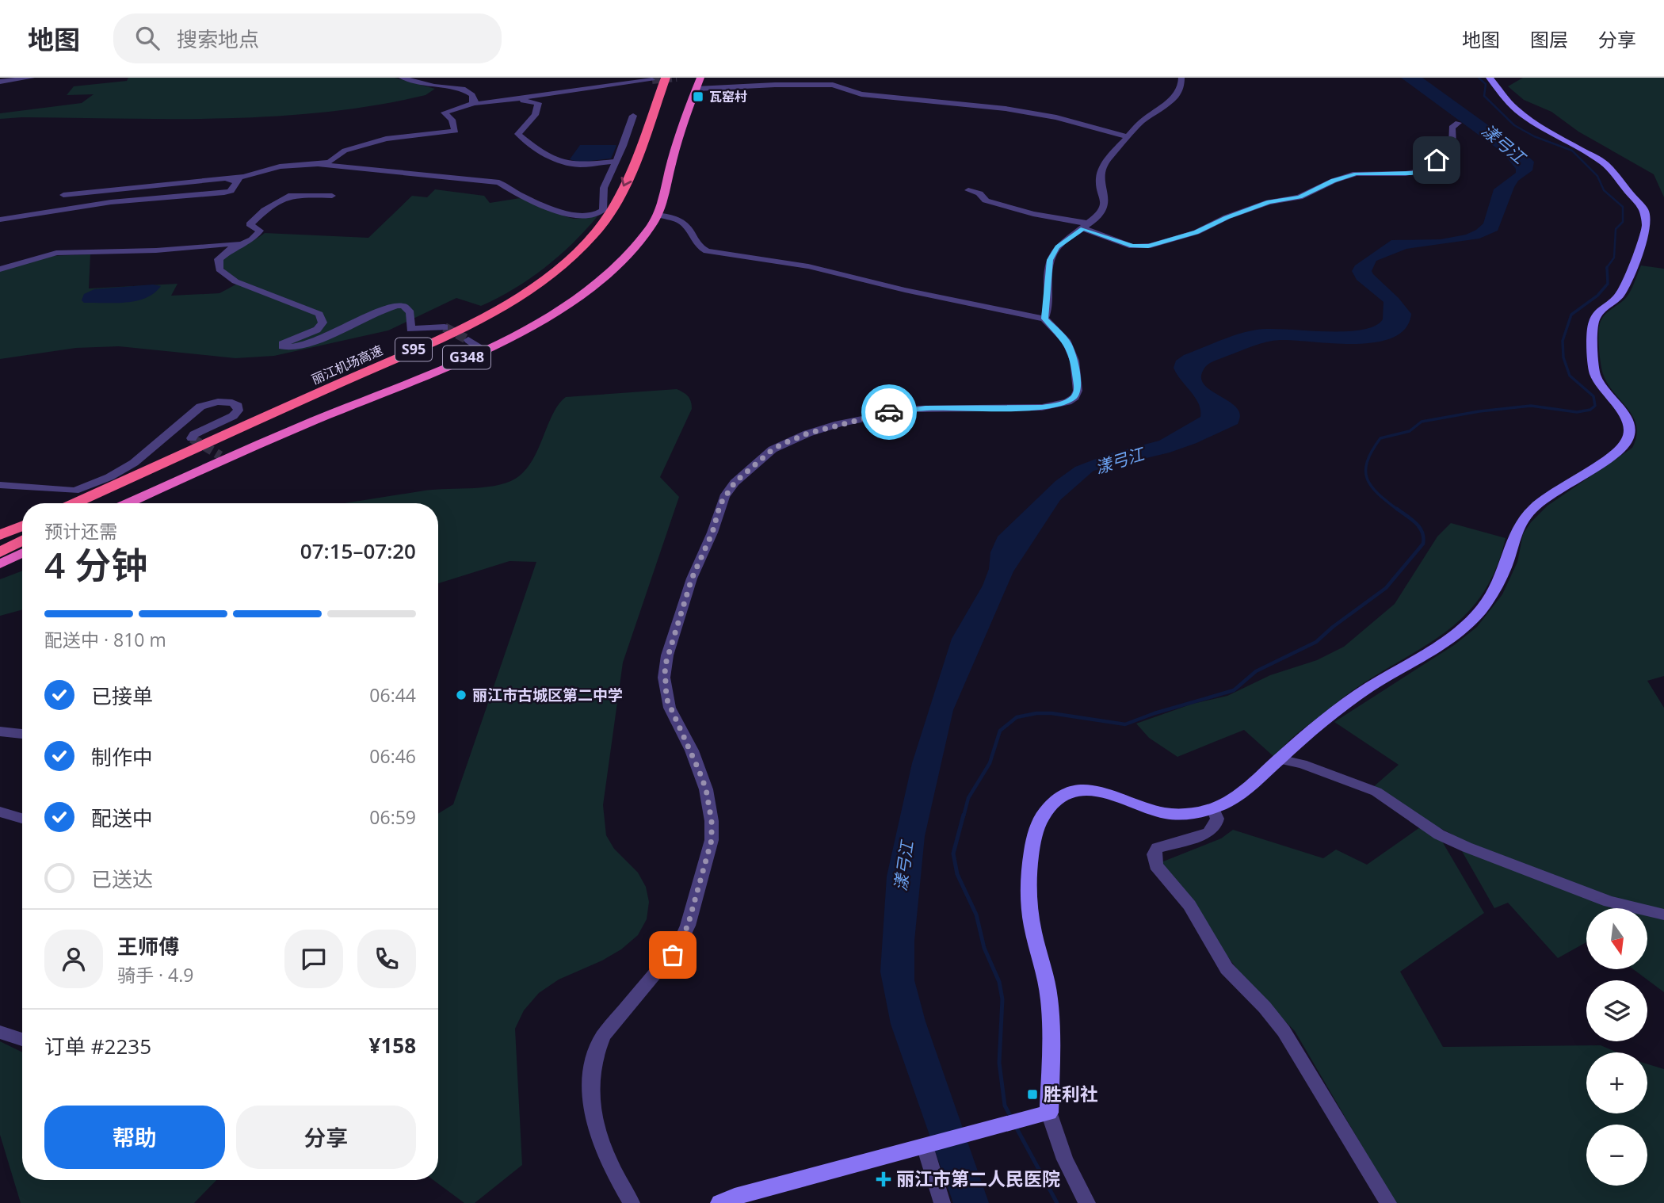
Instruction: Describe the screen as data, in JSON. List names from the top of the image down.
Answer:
{
  "streets": {
    "highway": ["S95", "G348", "丽江机场高速"]
  },
  "water": ["漾弓江"],
  "places": {
    "transit": ["瓦窑村", "胜利社"],
    "other": ["丽江市古城区第二中学"],
    "health": ["丽江市第二人民医院"]
  },
  "north": "bottom",
  "page": {
    "header": "地图",
    "search": "搜索地点",
    "nav": ["地图", "图层", "分享"],
    "heading": ["4 分钟", "预计还需", "07:15–07:20"],
    "panel": [
      "王师傅",
      "骑手 · 4.9",
      "订单 #2235",
      "¥158"
    ],
    "bar": "配送中 · 810 m",
    "list": [
      ["已接单", "06:44"],
      ["制作中", "06:46"],
      ["配送中", "06:59"],
      "已送达"
    ],
    "map_buttons": ["+", "−"],
    "buttons": ["帮助", "分享"]
  }
}
